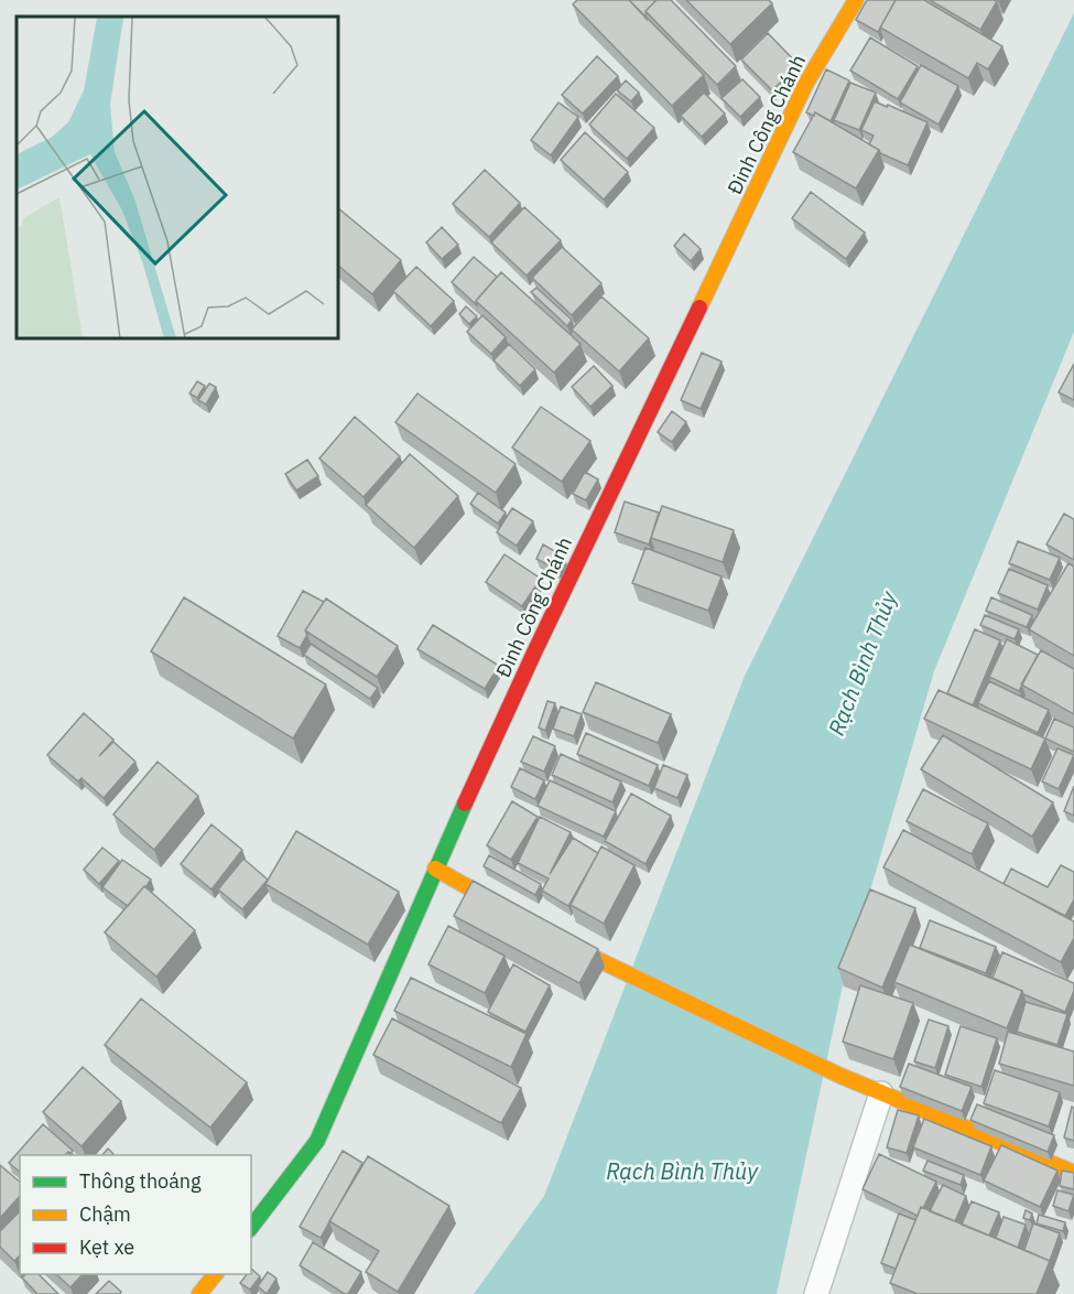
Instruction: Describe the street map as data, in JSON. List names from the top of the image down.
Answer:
{
  "streets": {
    "street": ["Đinh Công Chánh"]
  },
  "water": ["Rạch Bình Thủy"],
  "legend": ["Thông thoáng", "Chậm", "Kẹt xe"]
}
